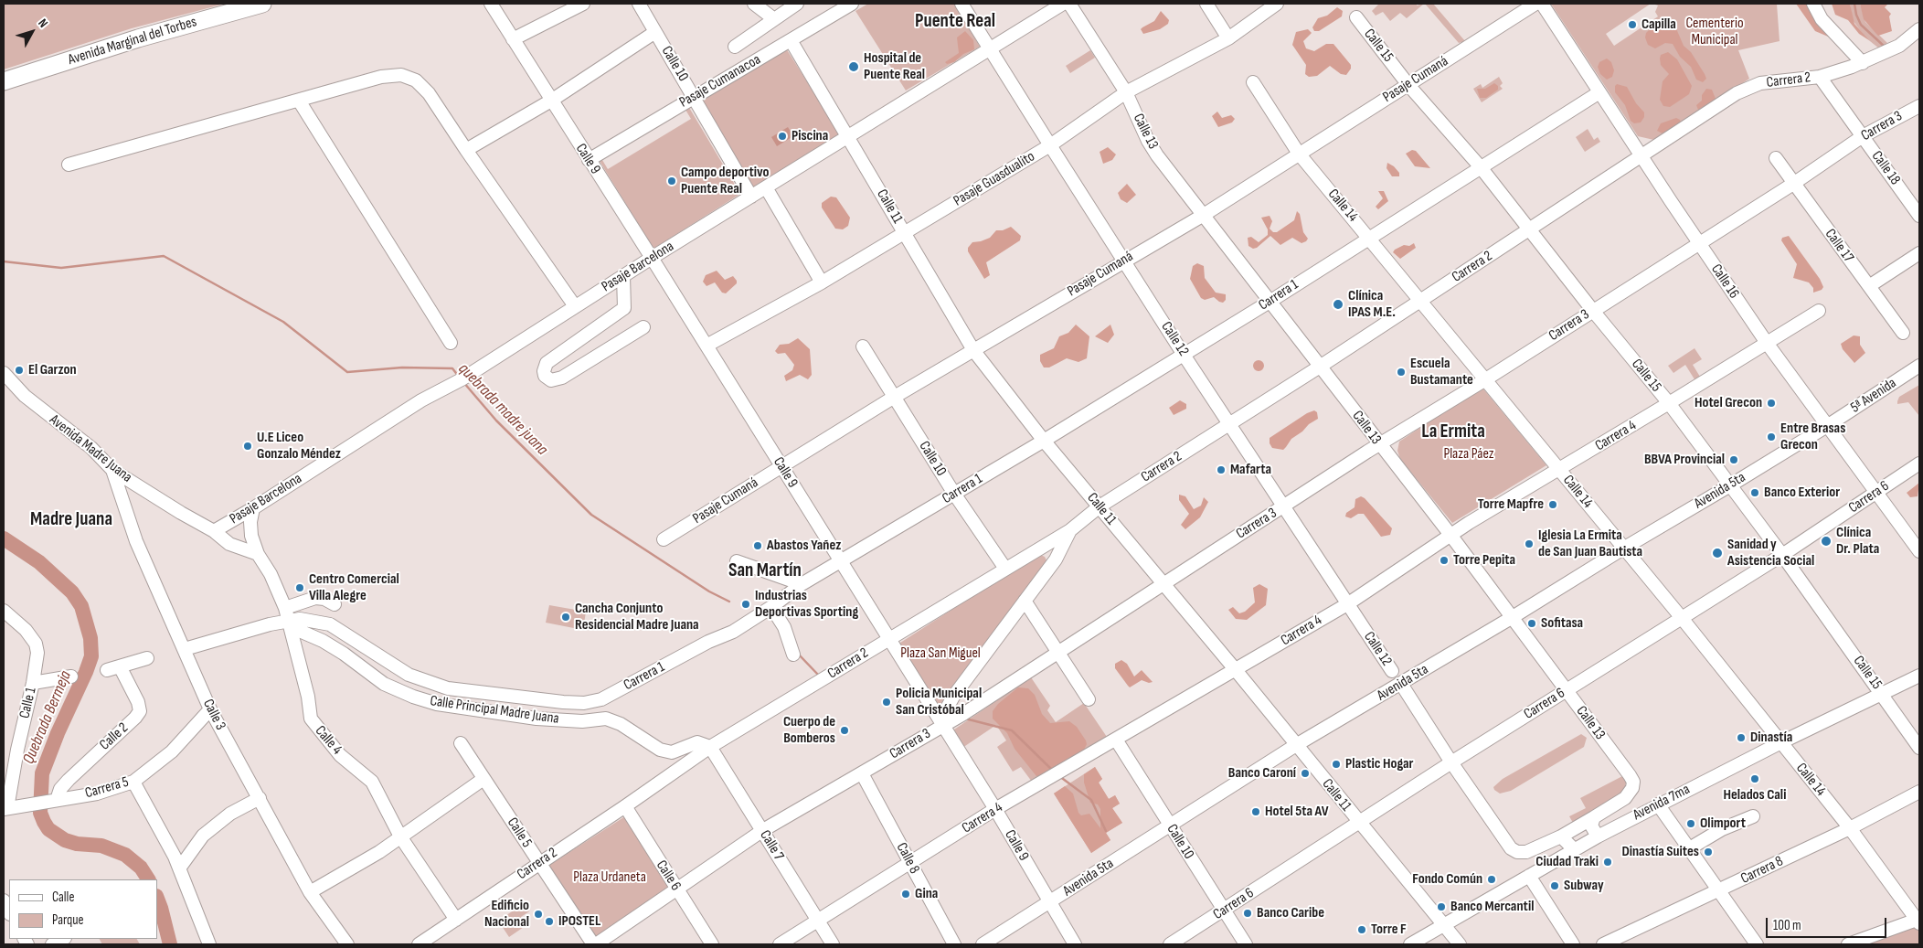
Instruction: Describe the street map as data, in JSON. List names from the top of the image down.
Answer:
{
  "streets": {
    "highway": ["Avenida Marginal del Torbes"],
    "street": [
      "Calle 15",
      "Calle 10",
      "Pasaje Cumaná",
      "Carrera 2",
      "Pasaje Cumanacoa",
      "Carrera 3",
      "Calle 13",
      "Calle 9",
      "Calle 18",
      "Pasaje Guasdualito",
      "Calle 14",
      "Calle 11",
      "Calle 17",
      "Pasaje Barcelona",
      "Calle 16",
      "Carrera 1",
      "Calle 12",
      "5ª Avenida",
      "Carrera 4",
      "Avenida Madre Juana",
      "Avenida 5ta",
      "Carrera 6",
      "Calle 1",
      "Calle Principal Madre Juana",
      "Calle 3",
      "Calle 2",
      "Calle 4",
      "Carrera 5",
      "Avenida 7ma",
      "Calle 5",
      "Calle 7",
      "Calle 8",
      "Carrera 8",
      "Calle 6"
    ]
  },
  "crossings": [
    ["Calle 15", "Pasaje Cumaná"],
    ["Calle 15", "Carrera 2"],
    ["Calle 15", "Carrera 3"],
    ["Calle 15", "Carrera 1"],
    ["Calle 15", "Carrera 4"],
    ["Calle 15", "Avenida 5ta"],
    ["Calle 15", "Carrera 6"],
    ["Calle 15", "Avenida 7ma"],
    ["Calle 10", "Pasaje Cumaná"],
    ["Calle 10", "Carrera 2"],
    ["Calle 10", "Pasaje Cumanacoa"],
    ["Calle 10", "Pasaje Barcelona"],
    ["Calle 10", "Carrera 1"],
    ["Calle 10", "Carrera 4"],
    ["Calle 10", "Avenida 5ta"],
    ["Calle 10", "Carrera 6"],
    ["Pasaje Cumaná", "Calle 13"],
    ["Pasaje Cumaná", "Calle 9"],
    ["Pasaje Cumaná", "Calle 14"],
    ["Pasaje Cumaná", "Calle 11"],
    ["Pasaje Cumaná", "Calle 12"],
    ["Carrera 2", "Calle 13"],
    ["Carrera 2", "Calle 9"],
    ["Carrera 2", "Calle 18"],
    ["Carrera 2", "Calle 14"],
    ["Carrera 2", "Calle 11"],
    ["Carrera 2", "Calle 16"],
    ["Carrera 2", "Calle 12"],
    ["Carrera 2", "Calle Principal Madre Juana"],
    ["Carrera 2", "Calle 4"],
    ["Carrera 2", "Calle 5"],
    ["Carrera 2", "Calle 7"],
    ["Carrera 2", "Calle 6"],
    ["Pasaje Cumanacoa", "Calle 9"],
    ["Pasaje Cumanacoa", "Calle 11"],
    ["Carrera 3", "Calle 13"],
    ["Carrera 3", "Calle 9"],
    ["Carrera 3", "Calle 18"],
    ["Carrera 3", "Calle 14"],
    ["Carrera 3", "Calle 11"],
    ["Carrera 3", "Calle 17"],
    ["Carrera 3", "Calle 16"],
    ["Carrera 3", "Calle 12"],
    ["Carrera 3", "Calle 5"],
    ["Carrera 3", "Calle 7"],
    ["Carrera 3", "Calle 8"],
    ["Carrera 3", "Calle 6"],
    ["Calle 13", "Pasaje Guasdualito"],
    ["Calle 13", "Carrera 1"],
    ["Calle 13", "Carrera 4"],
    ["Calle 13", "Avenida 5ta"],
    ["Calle 13", "Carrera 6"],
    ["Calle 9", "Pasaje Guasdualito"],
    ["Calle 9", "Pasaje Barcelona"],
    ["Calle 9", "Carrera 1"],
    ["Calle 9", "Carrera 4"],
    ["Calle 9", "Avenida 5ta"],
    ["Pasaje Guasdualito", "Calle 11"],
    ["Pasaje Guasdualito", "Calle 12"],
    ["Calle 14", "Carrera 1"],
    ["Calle 14", "Carrera 4"],
    ["Calle 14", "Avenida 5ta"],
    ["Calle 14", "Carrera 6"],
    ["Calle 14", "Avenida 7ma"],
    ["Calle 14", "Carrera 8"],
    ["Calle 11", "Pasaje Barcelona"],
    ["Calle 11", "Carrera 1"],
    ["Calle 11", "Carrera 4"],
    ["Calle 11", "Avenida 5ta"],
    ["Calle 11", "Carrera 6"],
    ["Calle 11", "Avenida 7ma"],
    ["Pasaje Barcelona", "Calle 12"],
    ["Pasaje Barcelona", "Avenida Madre Juana"],
    ["Pasaje Barcelona", "Calle 4"],
    ["Calle 16", "Carrera 1"],
    ["Calle 16", "5ª Avenida"],
    ["Calle 16", "Carrera 4"],
    ["Calle 16", "Avenida 5ta"],
    ["Calle 16", "Carrera 6"],
    ["Carrera 1", "Calle 12"],
    ["Carrera 1", "Calle Principal Madre Juana"],
    ["Carrera 1", "Calle 4"],
    ["Calle 12", "Carrera 4"],
    ["5ª Avenida", "Avenida 5ta"],
    ["Carrera 4", "Calle 7"],
    ["Carrera 4", "Calle 8"],
    ["Avenida Madre Juana", "Calle 3"],
    ["Avenida Madre Juana", "Calle 4"],
    ["Calle 1", "Carrera 5"],
    ["Calle Principal Madre Juana", "Calle 4"],
    ["Calle Principal Madre Juana", "Calle 7"],
    ["Calle 3", "Carrera 5"],
    ["Calle 2", "Carrera 5"]
  ],
  "districts": [
    "Puente Real",
    "La Ermita",
    "Madre Juana",
    "San Martín"
  ],
  "water": ["quebrada madre juana", "Quebrada Bermeja"],
  "parks": [
    "Cementerio Municipal",
    "Plaza Páez",
    "Plaza San Miguel",
    "Plaza Urdaneta"
  ],
  "places": [
    "Capilla",
    "Hospital de Puente Real",
    "Piscina",
    "Campo deportivo Puente Real",
    "Clínica IPAS M.E.",
    "El Garzon",
    "Escuela Bustamante",
    "Hotel Grecon",
    "Entre Brasas Grecon",
    "U.E Liceo Gonzalo Méndez",
    "BBVA Provincial",
    "Mafarta",
    "Banco Exterior",
    "Torre Mapfre",
    "Clínica Dr. Plata",
    "Iglesia La Ermita de San Juan Bautista",
    "Abastos Yañez",
    "Sanidad y Asistencia Social",
    "Torre Pepita",
    "Centro Comercial Villa Alegre",
    "Industrias Deportivas Sporting",
    "Cancha Conjunto Residencial Madre Juana",
    "Sofitasa",
    "Policia Municipal San Cristóbal",
    "Cuerpo de Bomberos",
    "Dinastía",
    "Plastic Hogar",
    "Banco Caroní",
    "Helados Cali",
    "Hotel 5ta AV",
    "Olimport",
    "Dinastía Suites",
    "Ciudad Traki",
    "Fondo Común",
    "Subway",
    "Gina",
    "Banco Mercantil",
    "Banco Caribe",
    "Edificio Nacional",
    "IPOSTEL",
    "Torre F"
  ],
  "legend": ["Calle", "Parque"],
  "scale_bar": "100 m",
  "north": "top right"
}
